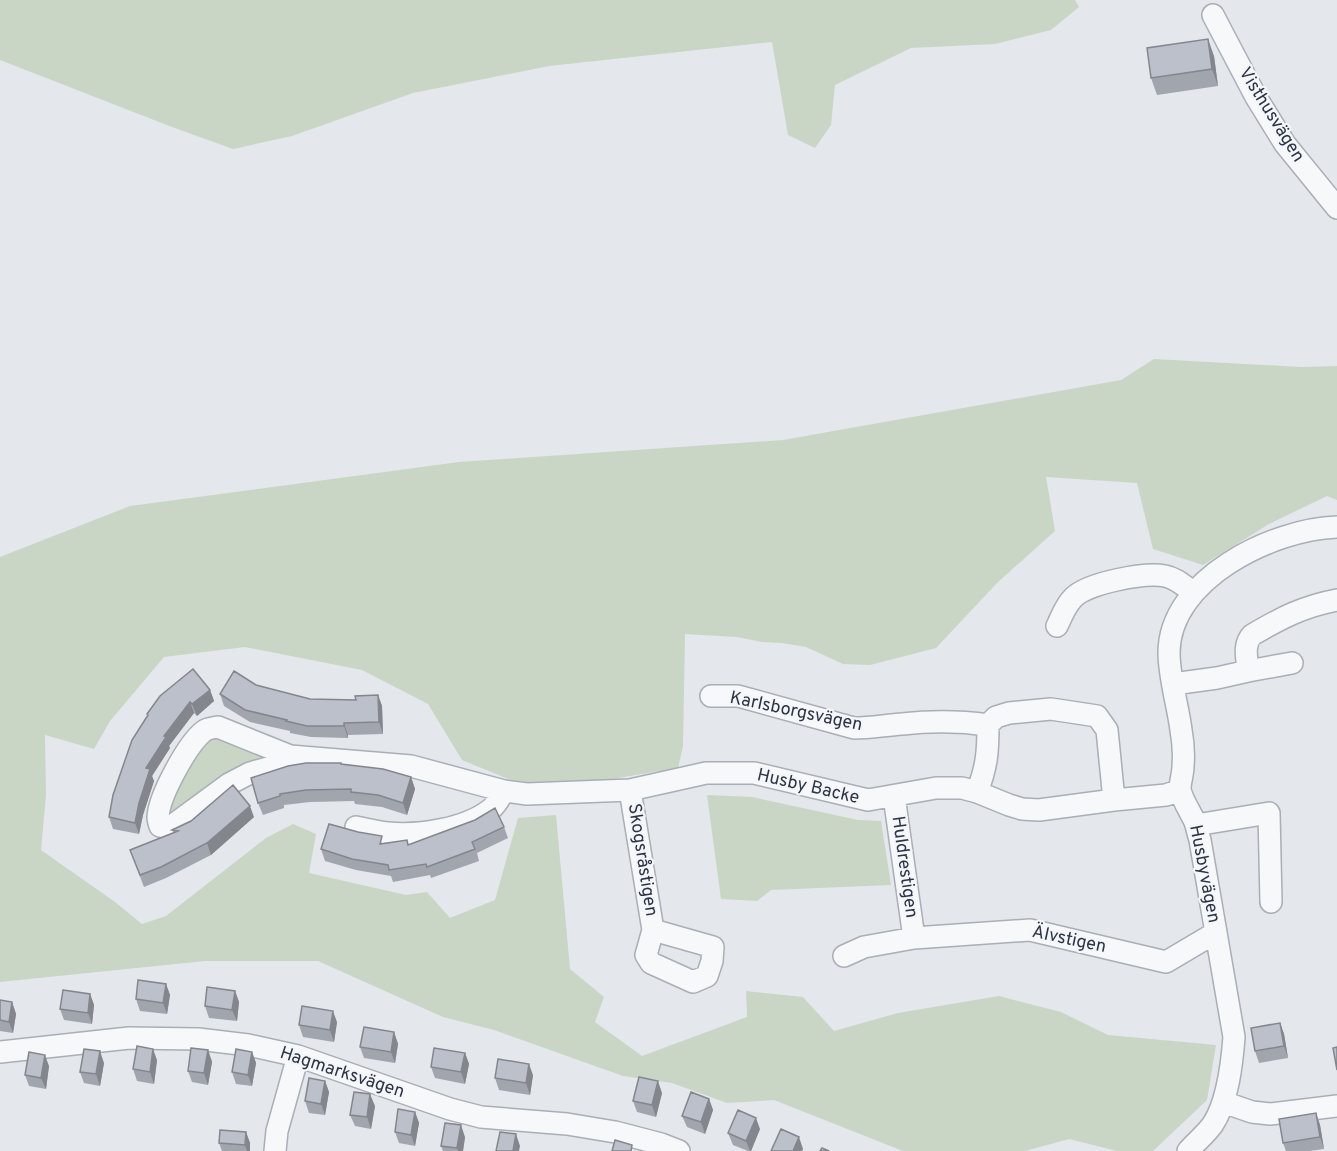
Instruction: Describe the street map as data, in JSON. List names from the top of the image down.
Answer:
{
  "streets": {
    "street": [
      "Visthusvägen",
      "Karlsborgsvägen",
      "Husby Backe",
      "Skogsråstigen",
      "Huldrestigen",
      "Husbyvägen",
      "Älvstigen",
      "Hagmarksvägen"
    ]
  },
  "crossings": [
    ["Husby Backe", "Skogsråstigen"],
    ["Husby Backe", "Huldrestigen"],
    ["Husby Backe", "Husbyvägen"],
    ["Huldrestigen", "Älvstigen"],
    ["Husbyvägen", "Älvstigen"]
  ]
}
